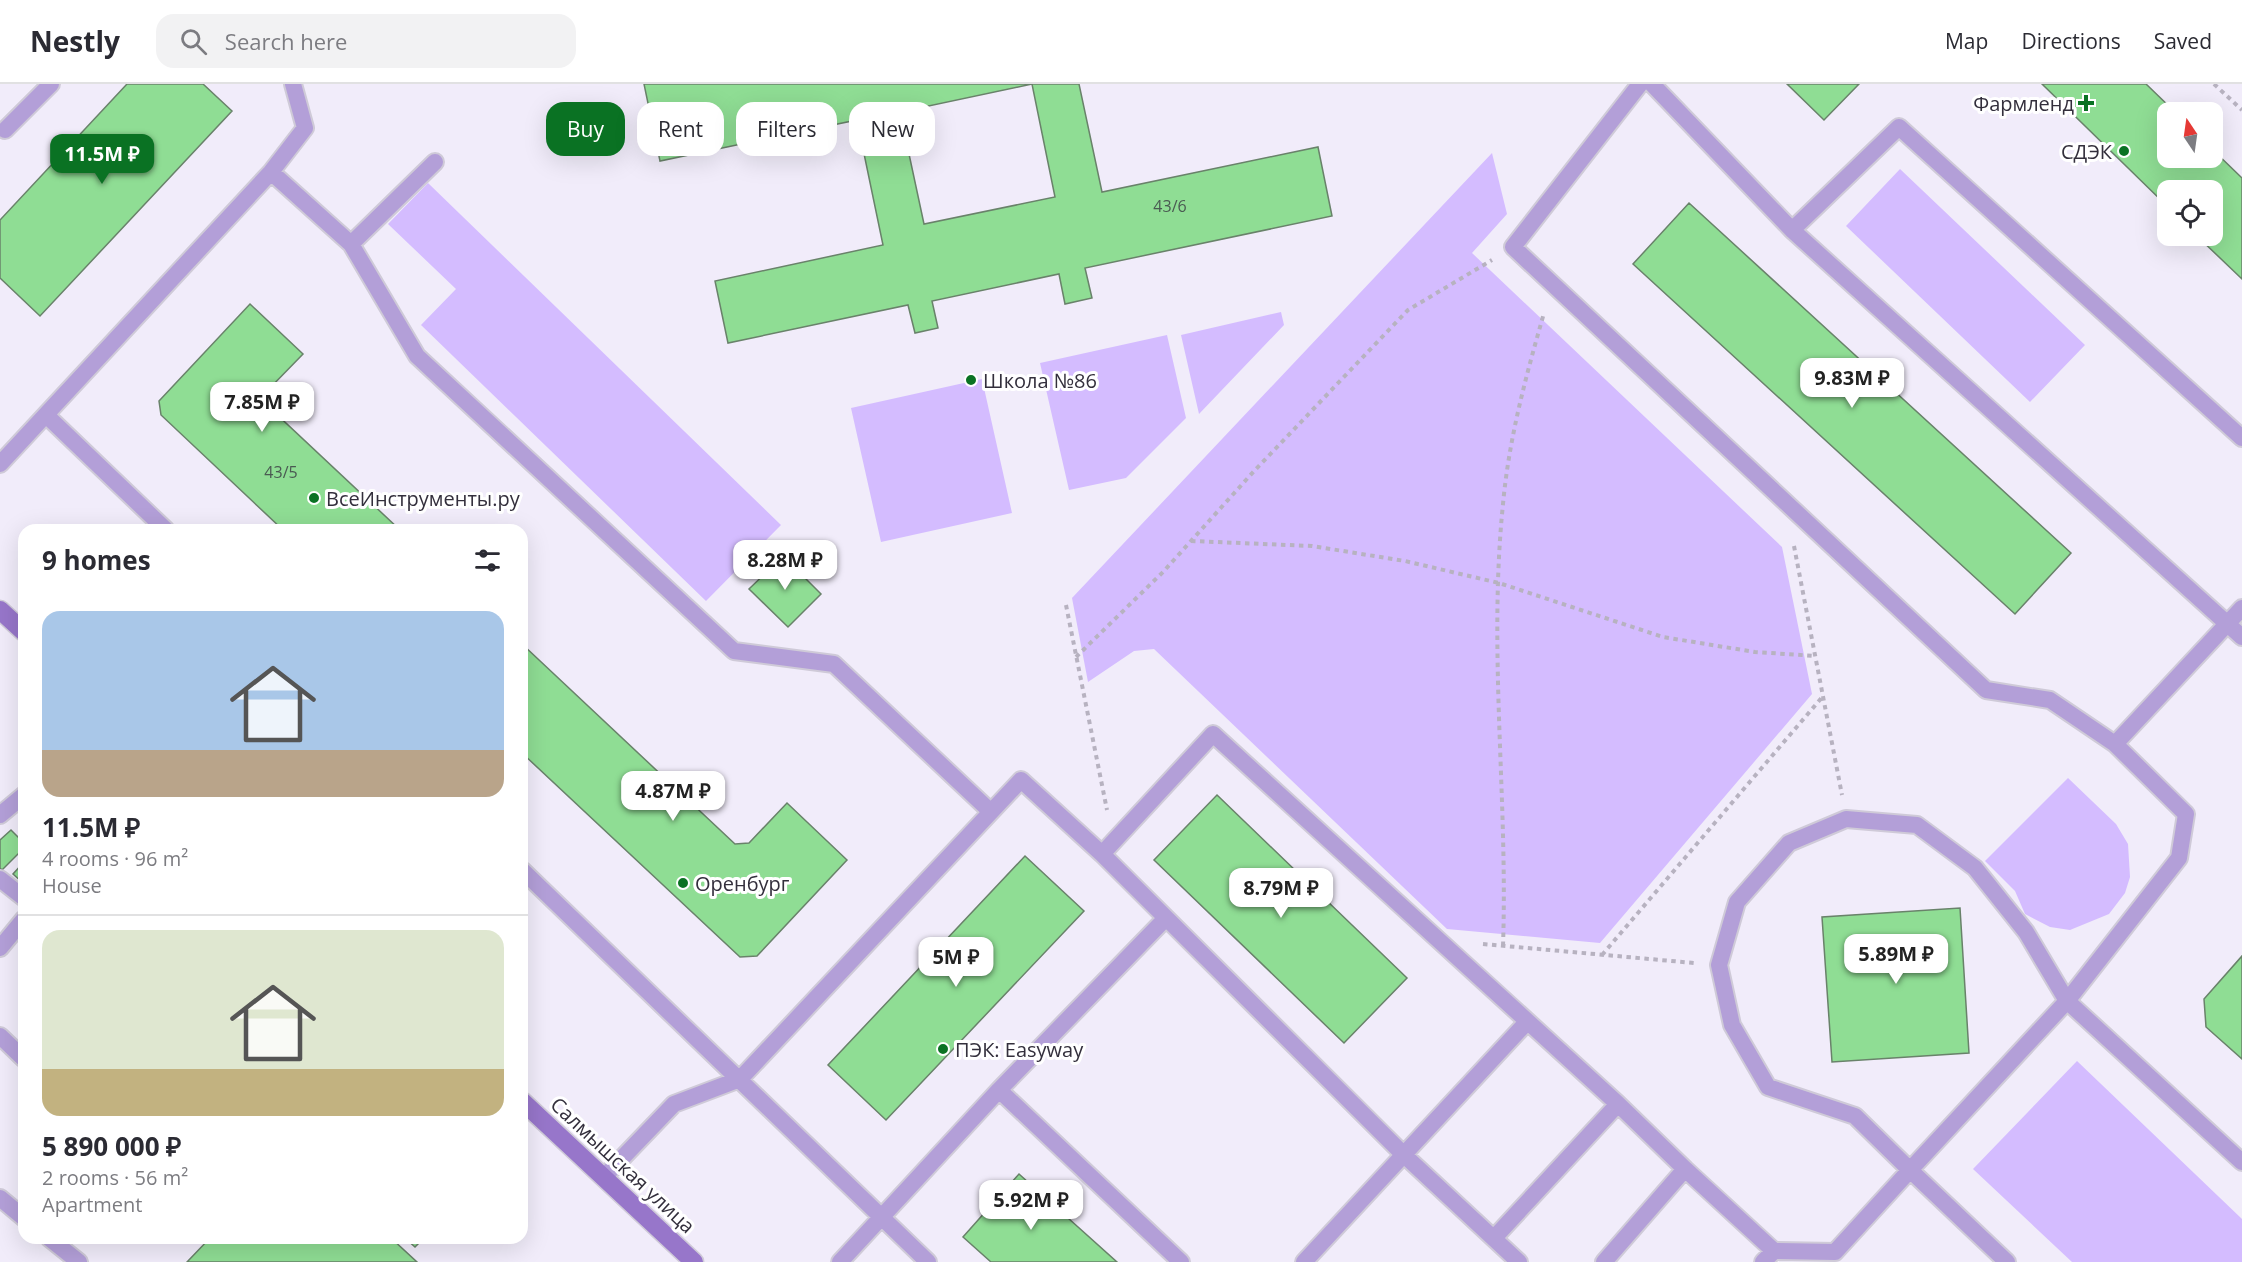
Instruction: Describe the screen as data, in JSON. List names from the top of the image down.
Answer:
{
  "streets": {
    "main road": ["Салмышская улица"]
  },
  "places": {
    "health": ["Фармленд"],
    "other": [
      "СДЭК",
      "Школа №86",
      "ВсеИнструменты.ру",
      "Оренбург",
      "ПЭК: Easyway"
    ]
  },
  "house_numbers": ["43/6", "43/5"],
  "north": "top",
  "page": {
    "header": "Nestly",
    "search": "Search here",
    "nav": ["Map", "Directions", "Saved"],
    "chip": [
      "Buy",
      "Rent",
      "Filters",
      "New"
    ],
    "price": [
      "11.5M ₽",
      "9.83M ₽",
      "7.85M ₽",
      "8.28M ₽",
      "4.87M ₽",
      "8.79M ₽",
      "5.89M ₽",
      "5M ₽",
      "5.92M ₽"
    ],
    "heading": "9 homes",
    "list": [
      {
        "name": "11.5M ₽",
        "note": "4 rooms · 96 m² · House"
      },
      {
        "name": "5 890 000 ₽",
        "note": "2 rooms · 56 m² · Apartment"
      }
    ]
  }
}
